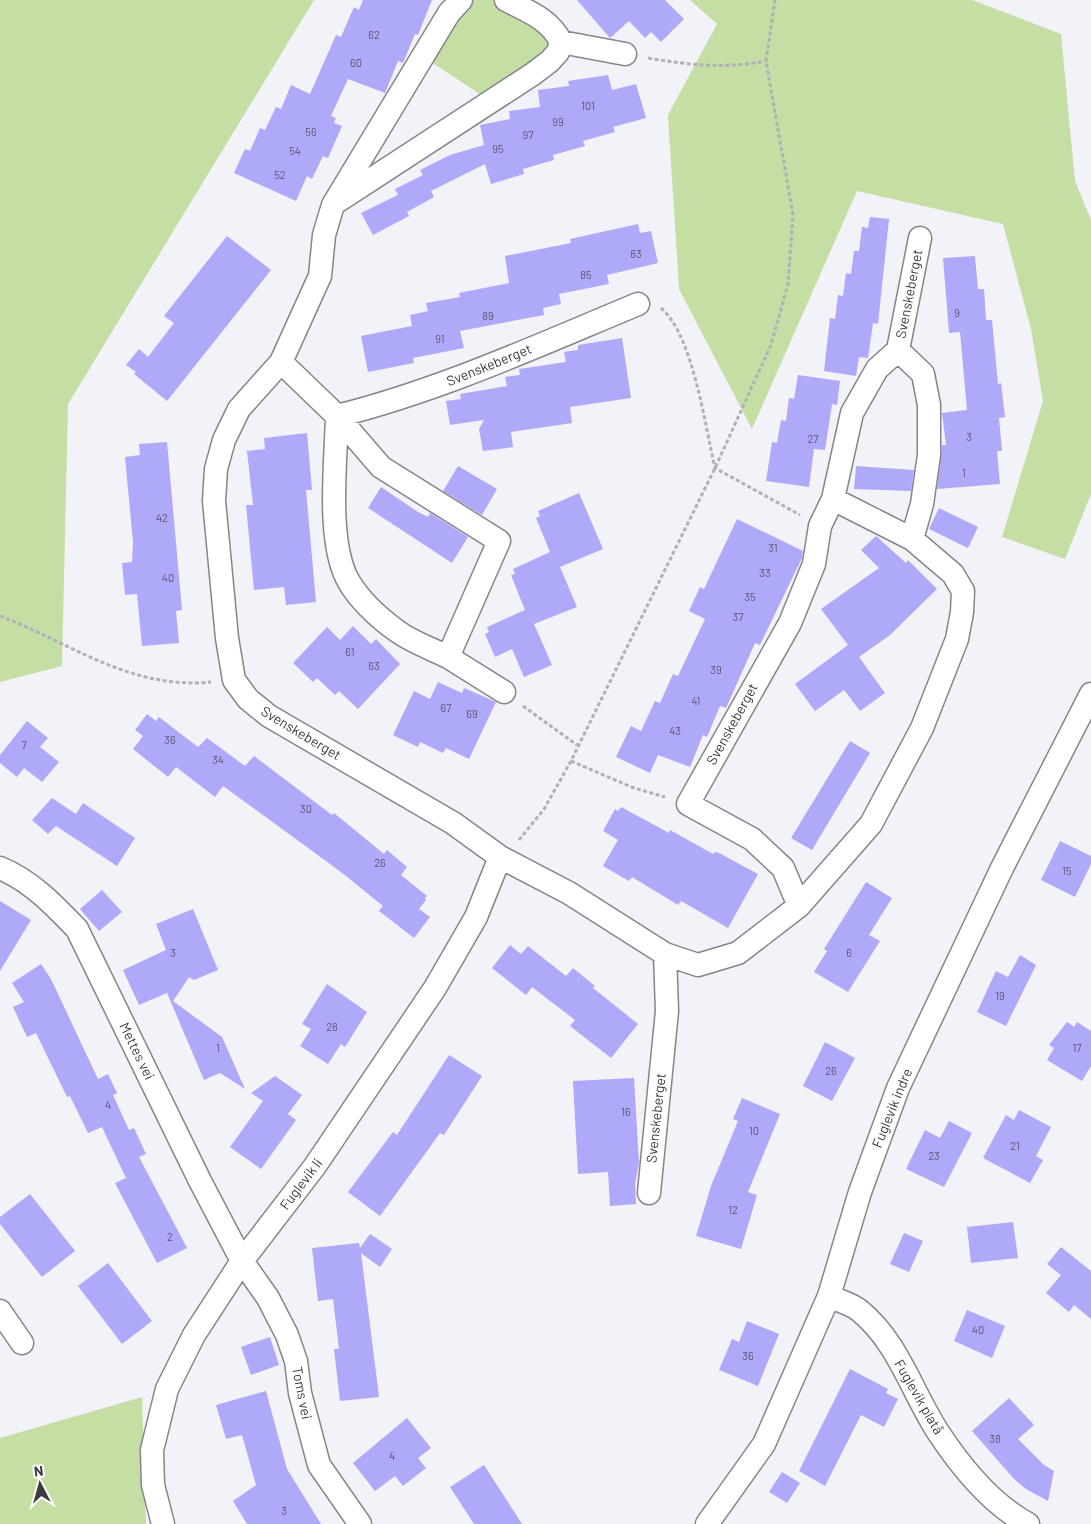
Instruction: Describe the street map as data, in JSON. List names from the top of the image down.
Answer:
{
  "streets": {
    "street": [
      "Svenskeberget",
      "Mettes vei",
      "Fuglevik indre",
      "Fuglevik li",
      "Toms vei",
      "Fuglevik platå"
    ]
  },
  "crossings": [
    ["Svenskeberget", "Fuglevik li"],
    ["Mettes vei", "Fuglevik li"],
    ["Mettes vei", "Toms vei"],
    ["Fuglevik indre", "Fuglevik platå"],
    ["Fuglevik li", "Toms vei"]
  ],
  "house_numbers": [
    "62",
    "60",
    "101",
    "99",
    "56",
    "97",
    "95",
    "54",
    "52",
    "83",
    "85",
    "9",
    "89",
    "91",
    "3",
    "27",
    "1",
    "42",
    "31",
    "33",
    "40",
    "35",
    "37",
    "61",
    "63",
    "39",
    "41",
    "67",
    "69",
    "43",
    "36",
    "7",
    "34",
    "30",
    "26",
    "15",
    "3",
    "6",
    "19",
    "28",
    "1",
    "17",
    "26",
    "4",
    "16",
    "10",
    "21",
    "23",
    "12",
    "2",
    "40",
    "36",
    "38",
    "4",
    "3"
  ],
  "north": "top"
}
